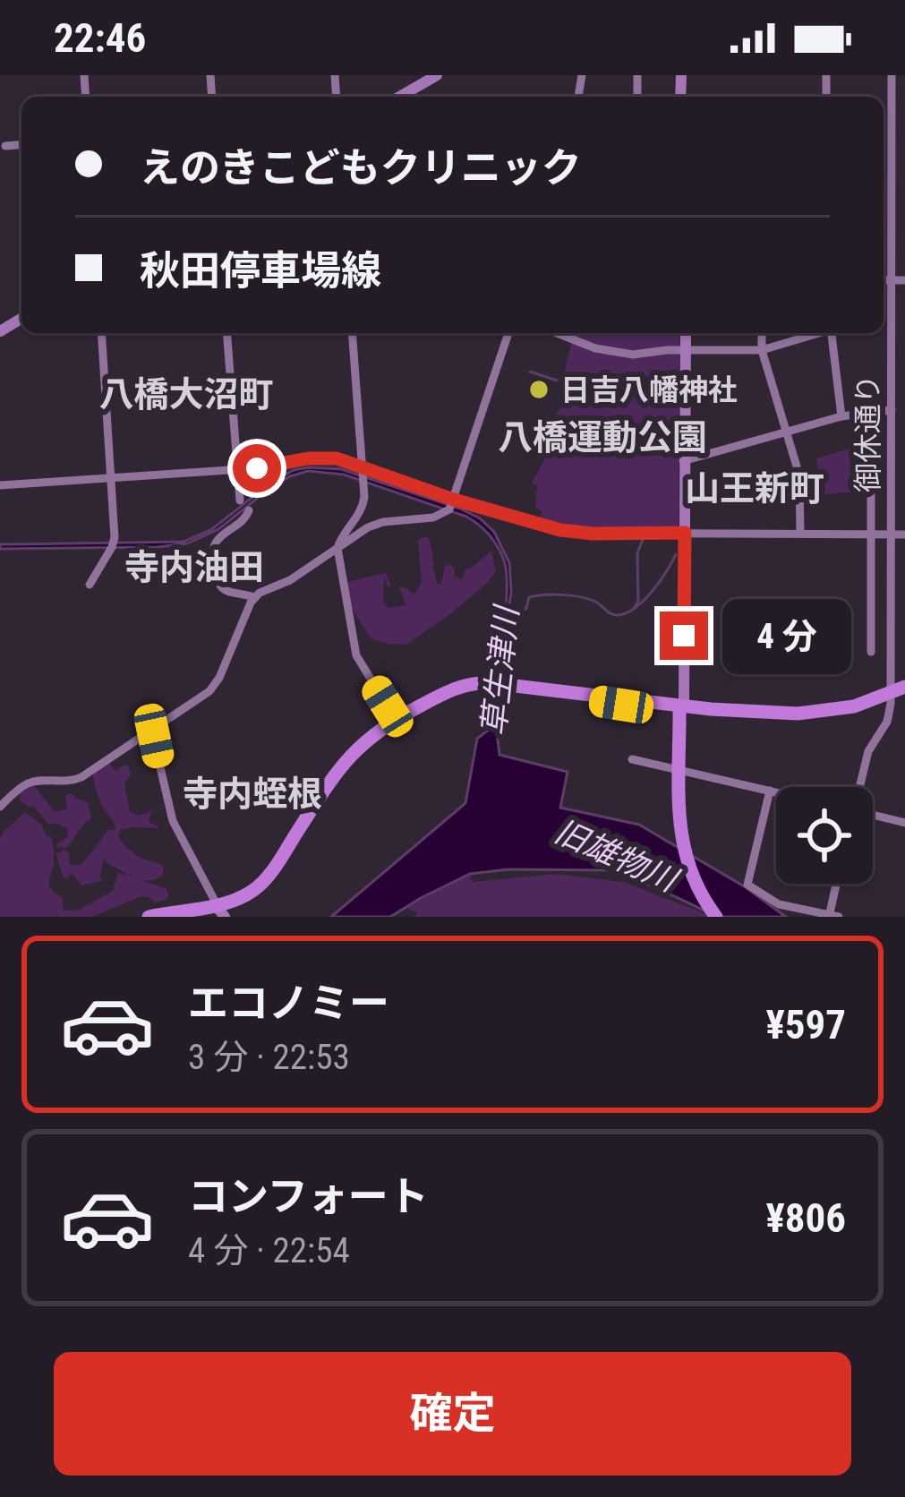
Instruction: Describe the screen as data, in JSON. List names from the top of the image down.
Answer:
{
  "streets": {
    "street": ["御休通り"]
  },
  "districts": [
    "八橋大沼町",
    "八橋運動公園",
    "山王新町",
    "寺内油田",
    "寺内蛭根"
  ],
  "water": ["草生津川", "旧雄物川"],
  "places": ["日吉八幡神社"],
  "page": {
    "status": "22:46",
    "banner": ["えのきこどもクリニック", "秋田停車場線"],
    "bubble": "4 分",
    "list": [
      {
        "name": "エコノミー",
        "note": "3 分 · 22:53",
        "value": "¥597"
      },
      {
        "name": "コンフォート",
        "note": "4 分 · 22:54",
        "value": "¥806"
      }
    ],
    "buttons": "確定"
  }
}
